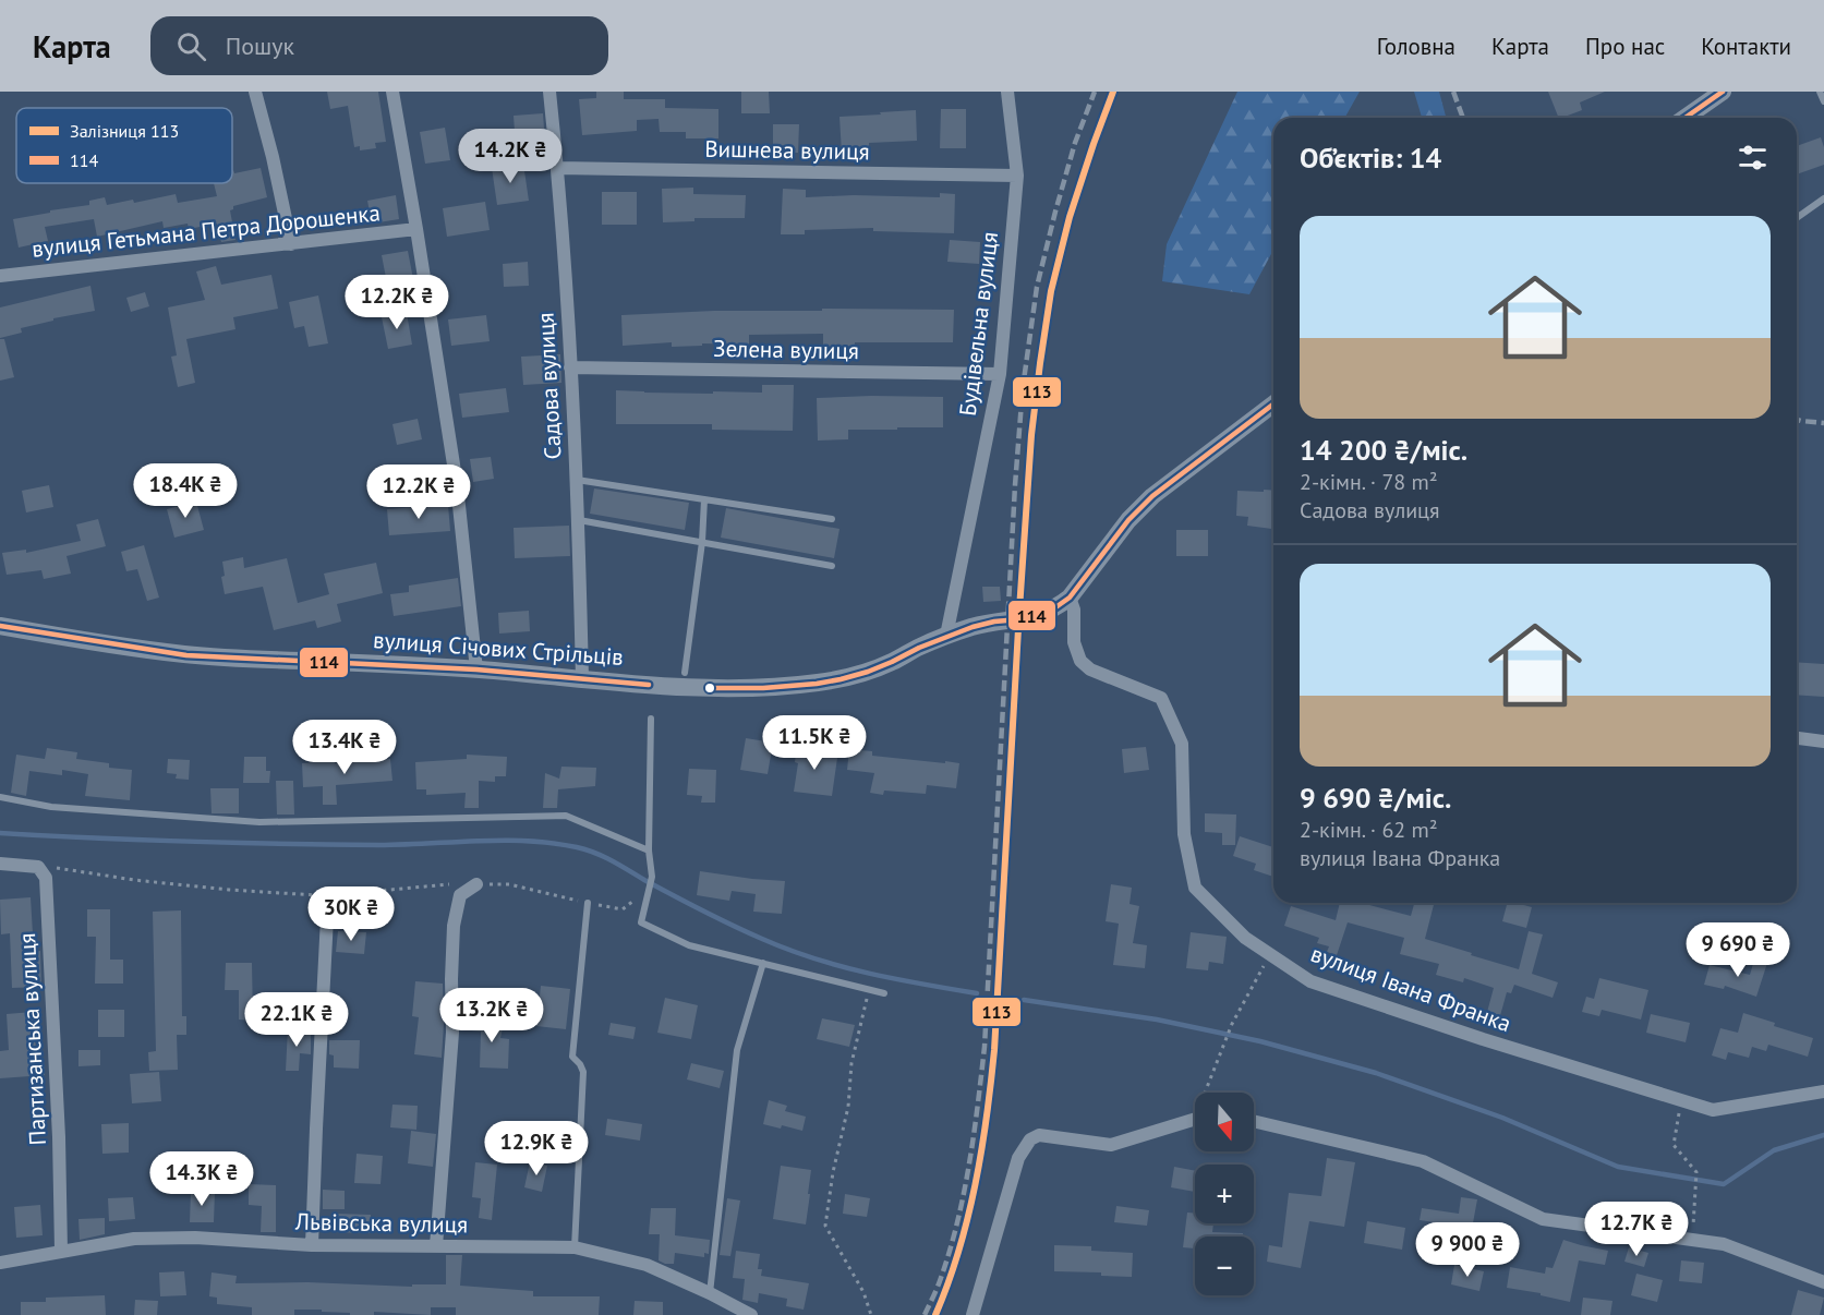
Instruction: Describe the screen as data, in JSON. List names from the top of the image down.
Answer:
{
  "streets": {
    "street": [
      "Вишнева вулиця",
      "вулиця Гетьмана Петра Дорошенка",
      "Будівельна вулиця",
      "Зелена вулиця",
      "Садова вулиця",
      "вулиця Січових Стрільців",
      "вулиця Івана Франка",
      "Партизанська вулиця",
      "Львівська вулиця"
    ]
  },
  "crossings": [
    ["Вишнева вулиця", "Будівельна вулиця"],
    ["Вишнева вулиця", "Садова вулиця"],
    ["Будівельна вулиця", "Зелена вулиця"],
    ["Будівельна вулиця", "вулиця Січових Стрільців"],
    ["Зелена вулиця", "Садова вулиця"],
    ["Садова вулиця", "вулиця Січових Стрільців"],
    ["вулиця Січових Стрільців", "вулиця Івана Франка"],
    ["Партизанська вулиця", "Львівська вулиця"]
  ],
  "lines": ["rail line 113", "transit line 114"],
  "legend": ["Залізниця 113", "114"],
  "north": "bottom",
  "page": {
    "header": "Карта",
    "search": "Пошук",
    "nav": [
      "Головна",
      "Карта",
      "Про нас",
      "Контакти"
    ],
    "heading": "Об’єктів: 14",
    "price": [
      "14.2K ₴",
      "12.2K ₴",
      "18.4K ₴",
      "12.2K ₴",
      "11.5K ₴",
      "13.4K ₴",
      "30K ₴",
      "9 690 ₴",
      "13.2K ₴",
      "22.1K ₴",
      "12.9K ₴",
      "14.3K ₴",
      "12.7K ₴",
      "9 900 ₴"
    ],
    "list": [
      {
        "name": "14 200 ₴/міс.",
        "note": "2-кімн. · 78 m² · Садова вулиця"
      },
      {
        "name": "9 690 ₴/міс.",
        "note": "2-кімн. · 62 m² · вулиця Івана Франка"
      }
    ],
    "map_buttons": ["+", "−"]
  }
}
